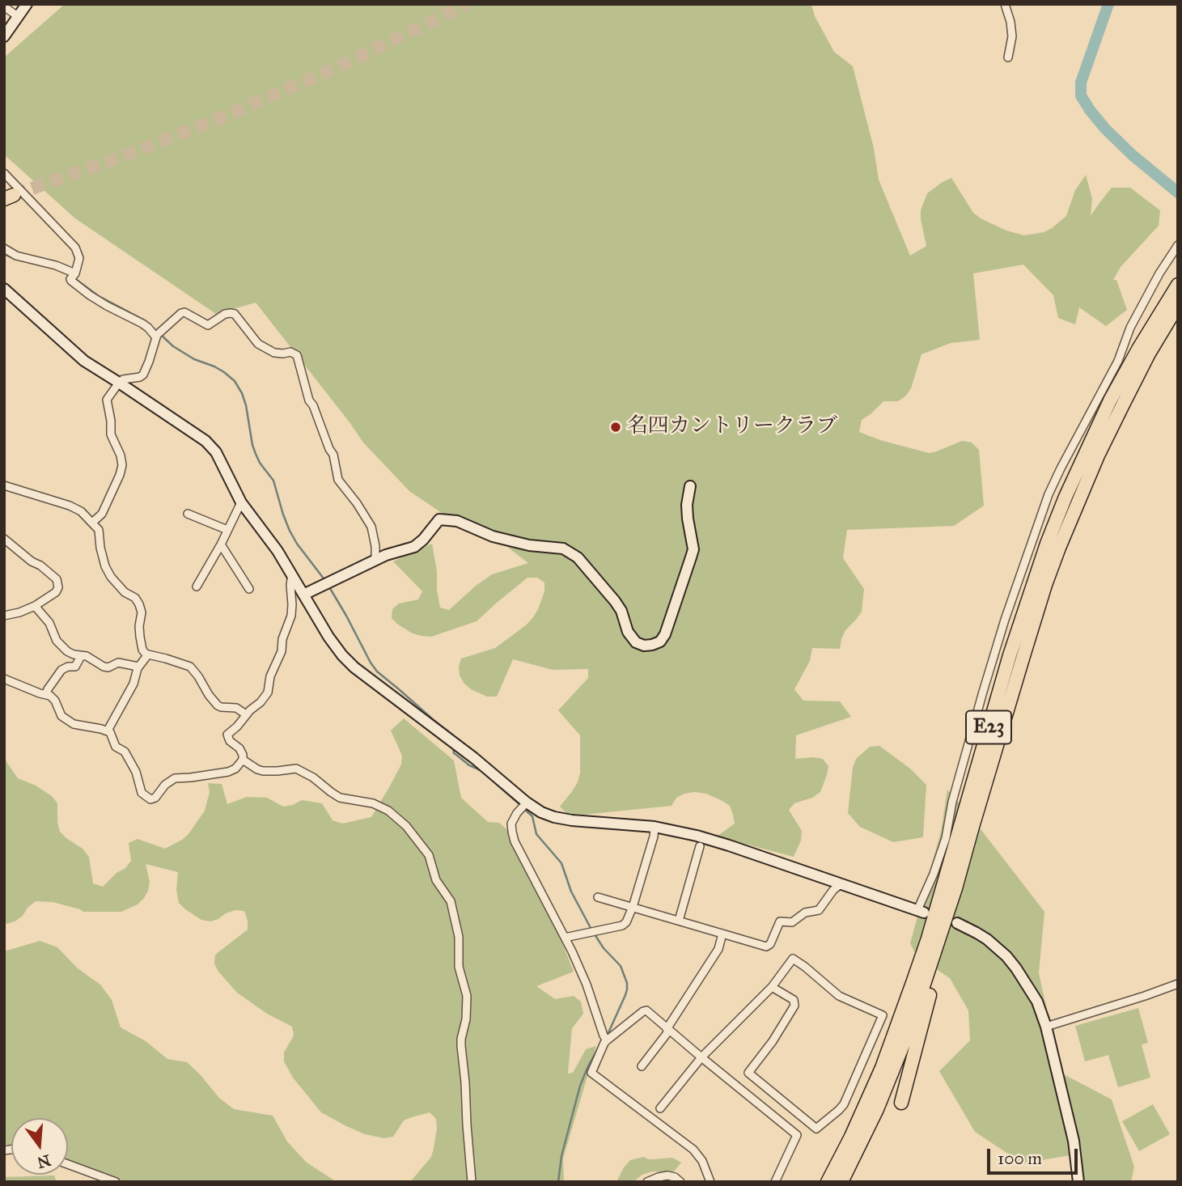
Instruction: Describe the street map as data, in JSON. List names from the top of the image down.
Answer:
{
  "streets": {
    "highway": ["E23"]
  },
  "places": ["名四カントリークラブ"],
  "scale_bar": "100 m",
  "north": "bottom"
}
